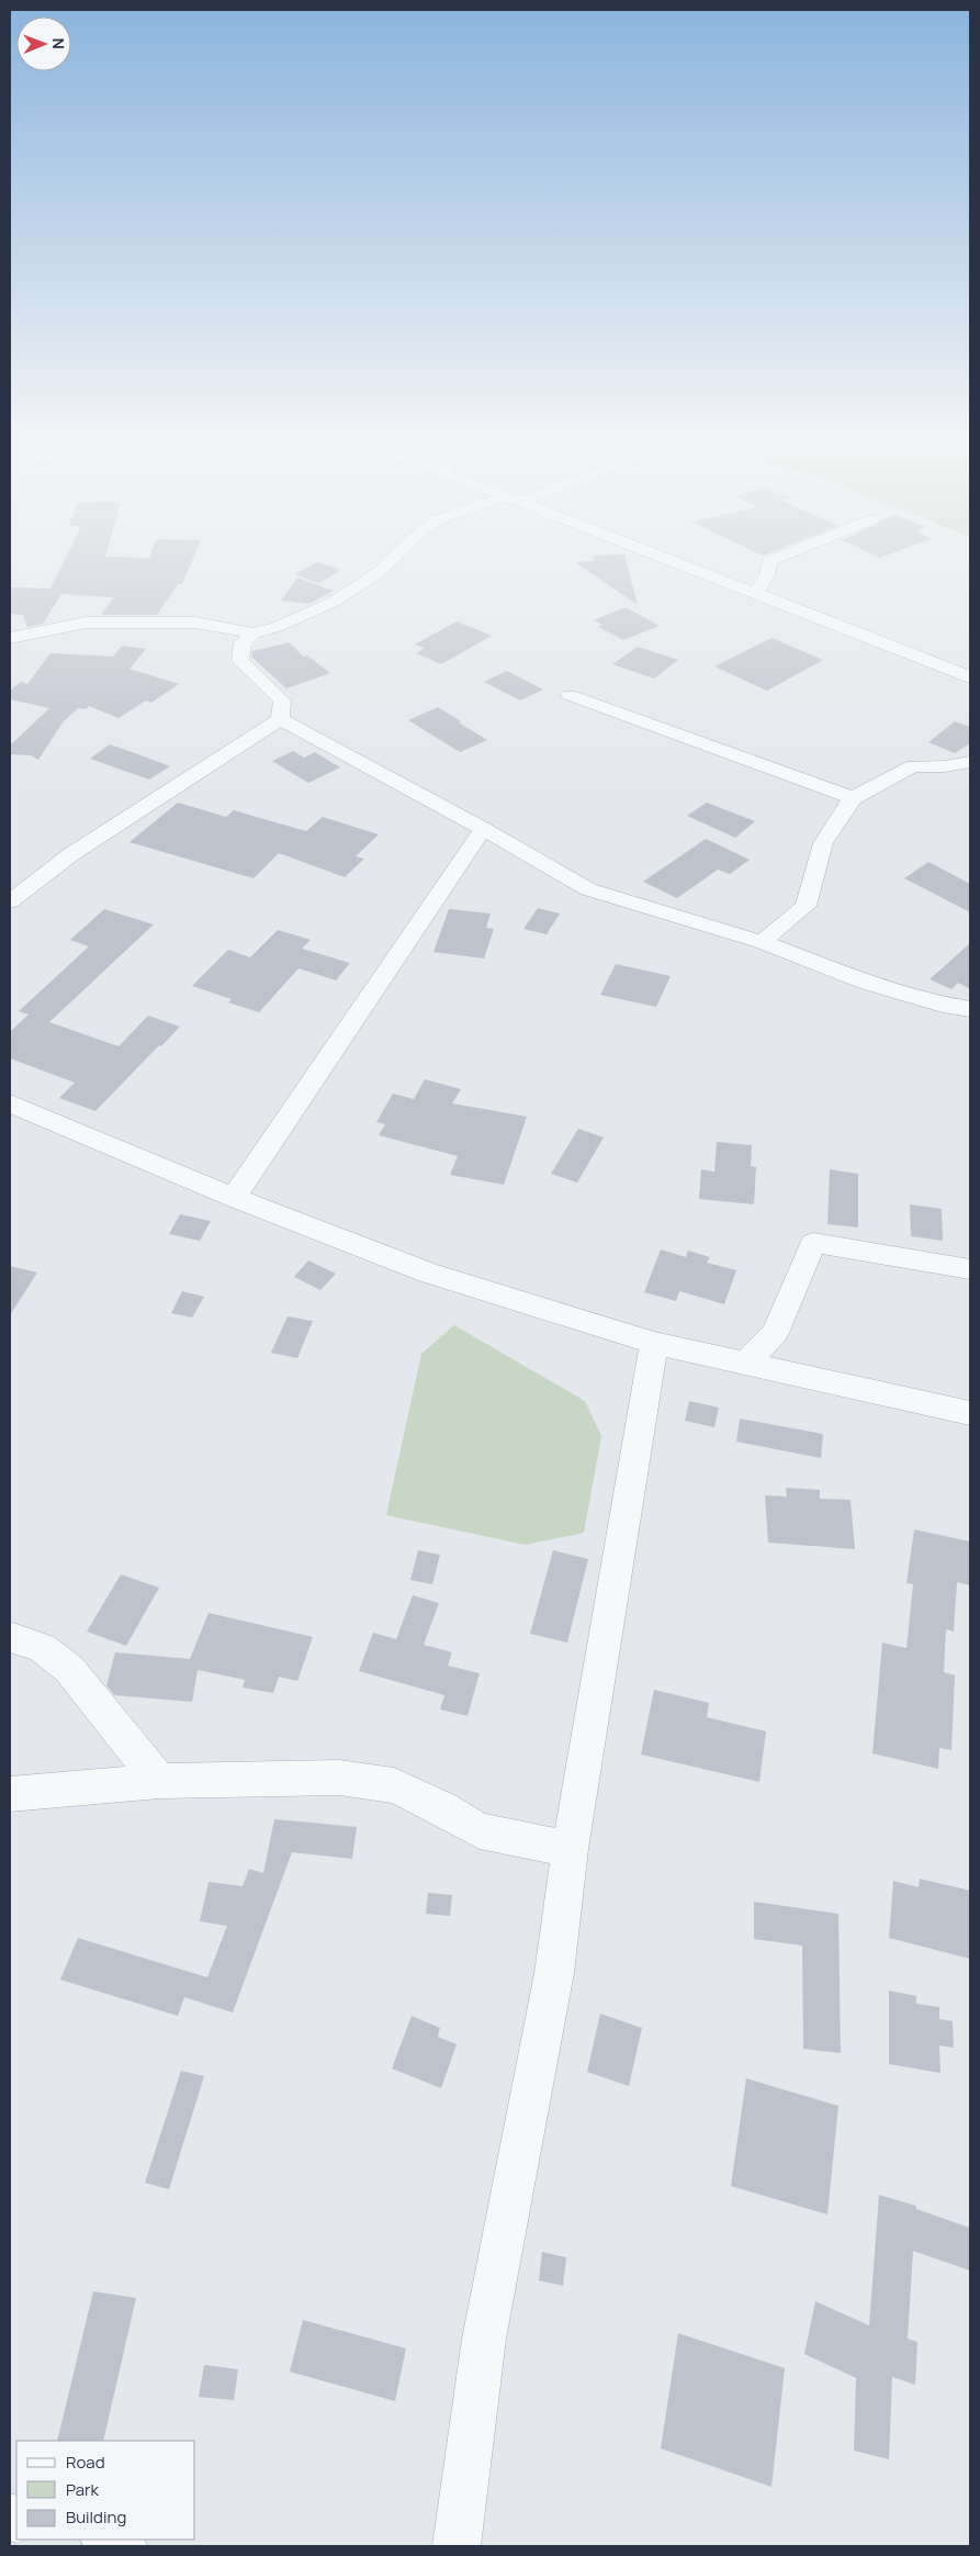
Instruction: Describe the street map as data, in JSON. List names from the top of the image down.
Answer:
{
  "legend": ["Road", "Park", "Building"],
  "north": "right"
}
